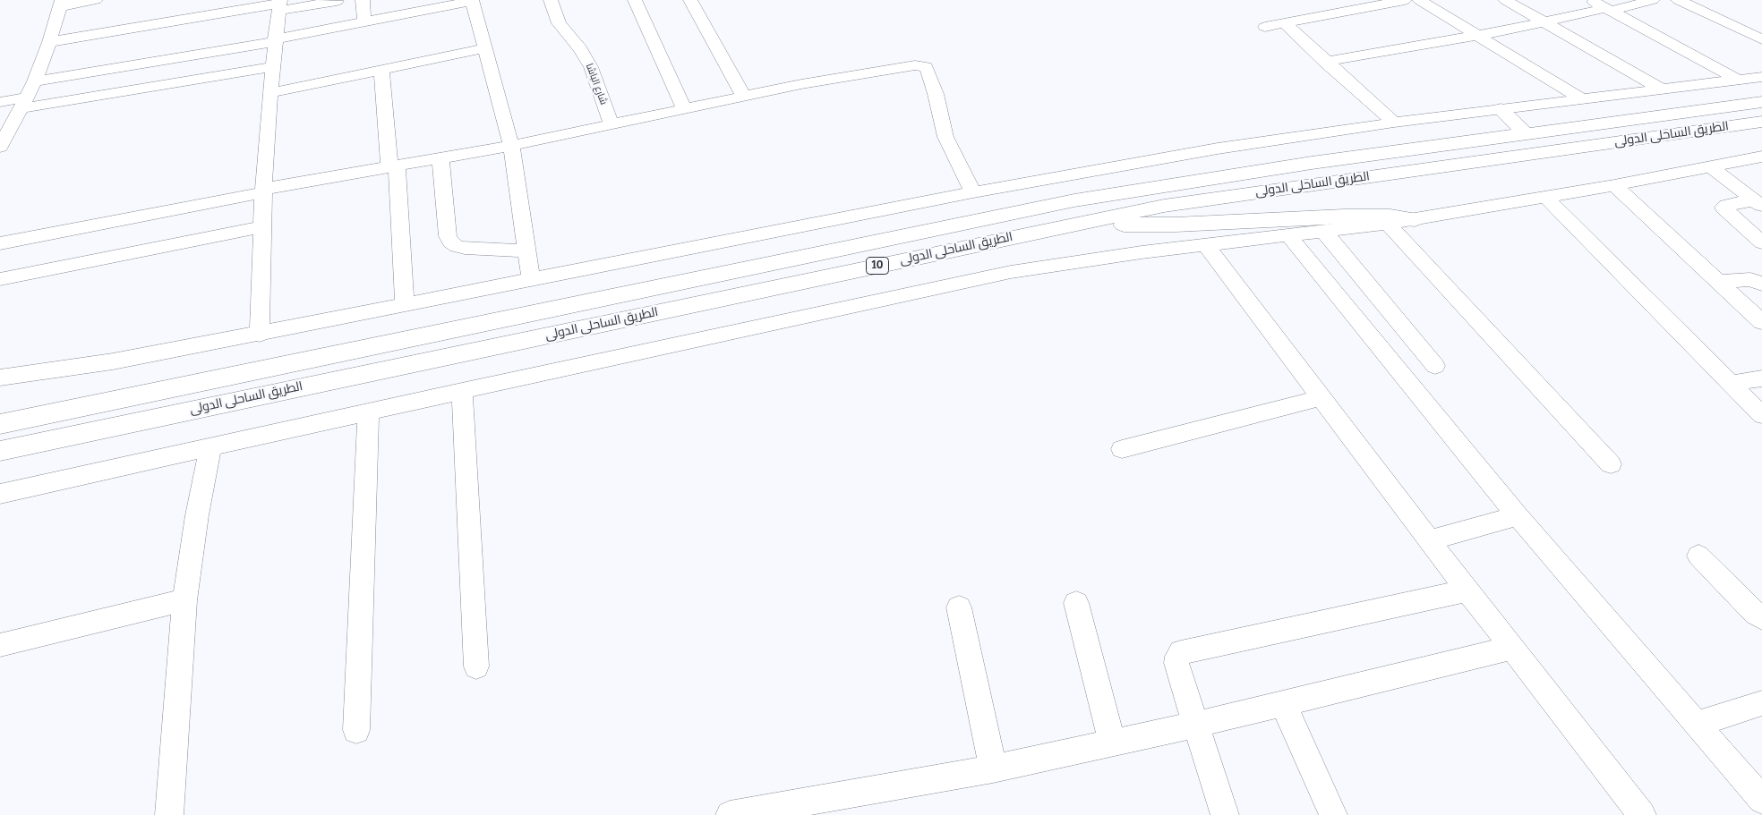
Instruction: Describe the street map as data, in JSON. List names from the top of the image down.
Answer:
{
  "streets": {
    "highway": ["الطريق الساحلى الدولى", "10"],
    "street": ["شارع الباشا"]
  }
}
